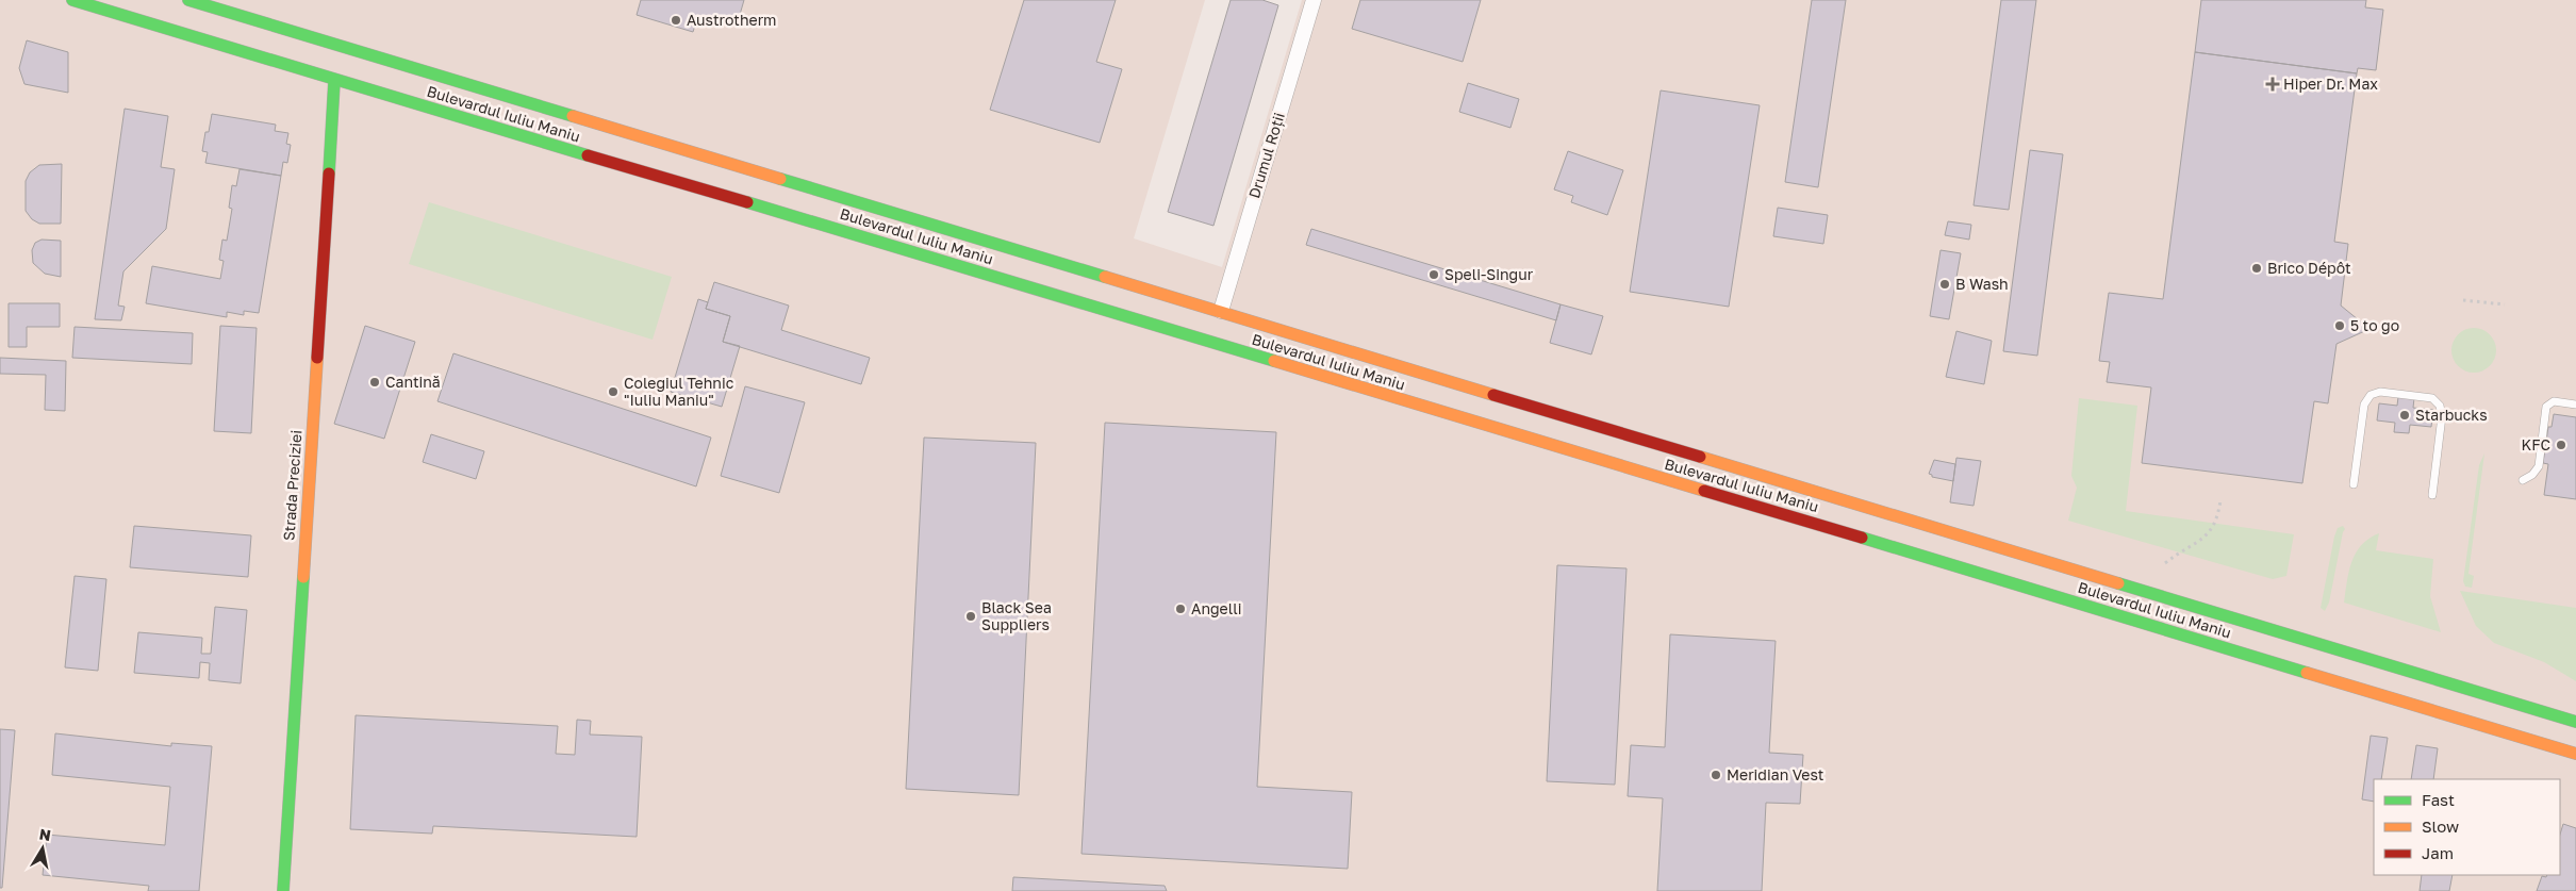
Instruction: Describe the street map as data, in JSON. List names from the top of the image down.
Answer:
{
  "streets": {
    "main road": ["Bulevardul Iuliu Maniu", "Strada Preciziei"],
    "street": ["Drumul Roții"]
  },
  "crossings": [
    ["Bulevardul Iuliu Maniu", "Drumul Roții"],
    ["Bulevardul Iuliu Maniu", "Strada Preciziei"]
  ],
  "places": {
    "other": [
      "Austrotherm",
      "Brico Dépôt",
      "Speli-Singur",
      "B Wash",
      "5 to go",
      "Cantină",
      "Colegiul Tehnic \"Iuliu Maniu\"",
      "Starbucks",
      "KFC",
      "Angelli",
      "Black Sea Suppliers",
      "Meridian Vest"
    ],
    "health": ["Hiper Dr. Max"]
  },
  "legend": ["Fast", "Slow", "Jam"],
  "north": "top"
}
